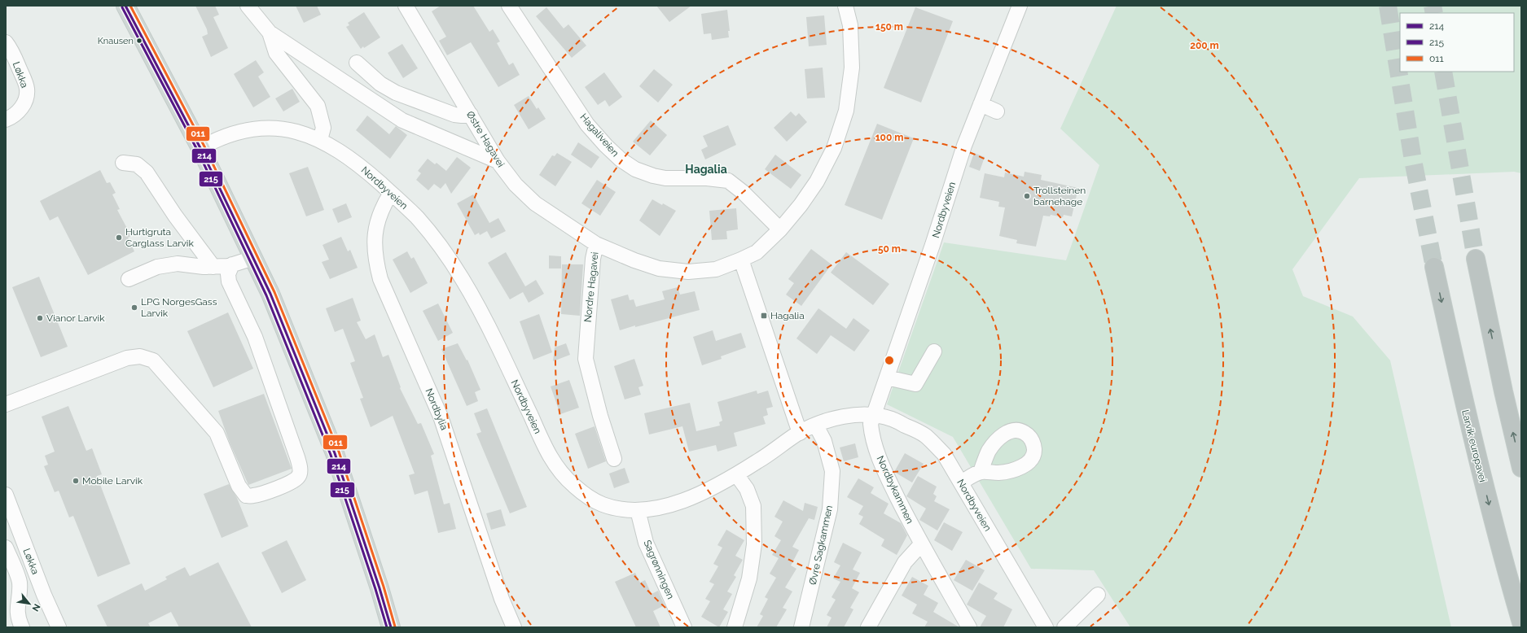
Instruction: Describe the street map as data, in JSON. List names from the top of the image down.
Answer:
{
  "streets": {
    "highway": ["Larvik europavei"],
    "street": [
      "Løkka",
      "Hagaliveien",
      "Østre Hagavei",
      "Nordbyveien",
      "Nordre Hagavei",
      "Nordbylia",
      "Nordbykammen",
      "Øvre Sagkammen",
      "Sagrønningen"
    ]
  },
  "crossings": [
    ["Hagaliveien", "Nordre Hagavei"],
    ["Østre Hagavei", "Nordre Hagavei"],
    ["Nordbyveien", "Nordbylia"],
    ["Nordbyveien", "Nordbykammen"],
    ["Nordbyveien", "Øvre Sagkammen"],
    ["Nordbyveien", "Sagrønningen"]
  ],
  "districts": ["Hagalia"],
  "places": {
    "other": [
      "Knausen",
      "Trollsteinen barnehage",
      "Hurtigruta Carglass Larvik",
      "LPG NorgesGass Larvik",
      "Vianor Larvik",
      "Mobile Larvik"
    ],
    "transit": ["Hagalia"]
  },
  "lines": ["transit line 214", "transit line 011", "transit line 215"],
  "legend": ["214", "215", "011"],
  "north": "bottom right",
  "rings": [
    "150 m",
    "200 m",
    "100 m",
    "50 m"
  ]
}
